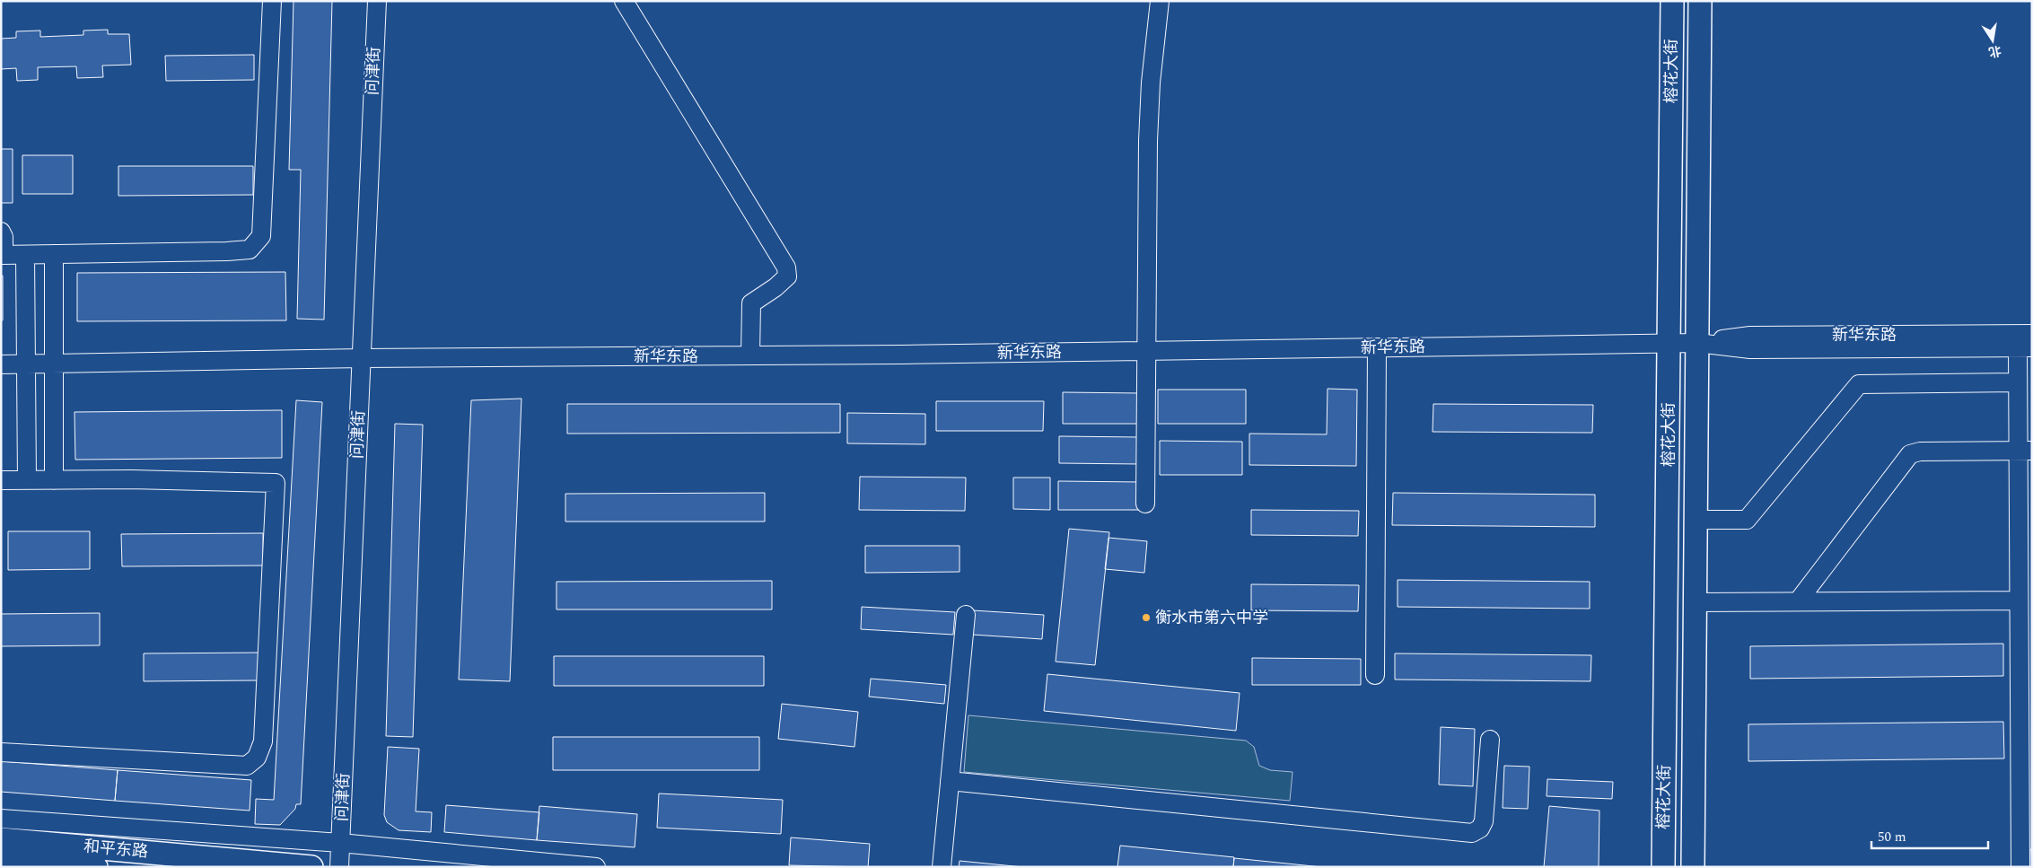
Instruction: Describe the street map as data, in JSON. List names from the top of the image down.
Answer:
{
  "streets": {
    "main road": ["榕花大街", "和平东路"],
    "street": ["问津街", "新华东路"]
  },
  "crossings": [
    ["问津街", "新华东路"],
    ["榕花大街", "新华东路"]
  ],
  "places": ["衡水市第六中学"],
  "scale_bar": "50 m",
  "north": "bottom"
}
